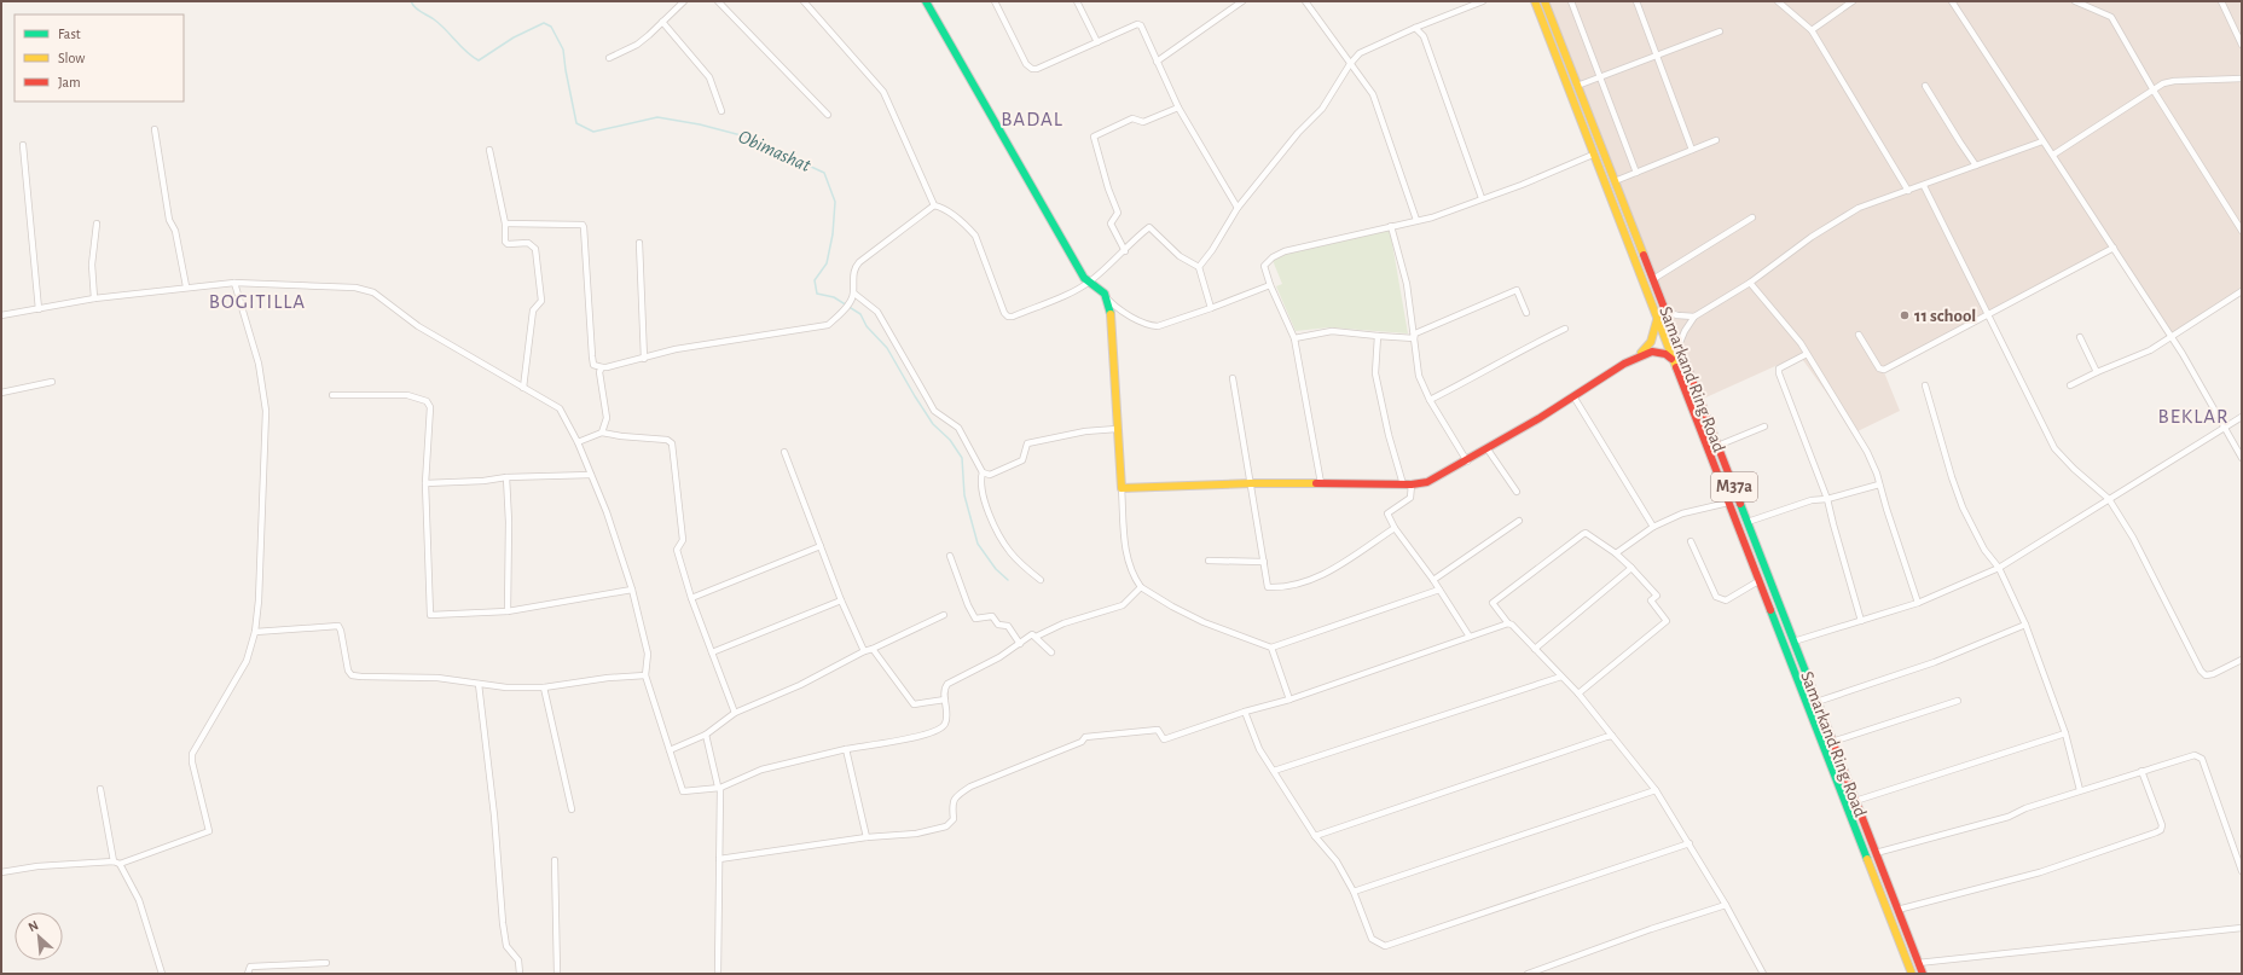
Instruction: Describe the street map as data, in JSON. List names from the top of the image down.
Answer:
{
  "streets": {
    "main road": ["Samarkand Ring Road", "M37a"]
  },
  "districts": ["BADAL", "BOGITILLA", "BEKLAR"],
  "water": ["Obimashat"],
  "places": ["11 school"],
  "legend": ["Fast", "Slow", "Jam"],
  "north": "top left"
}
